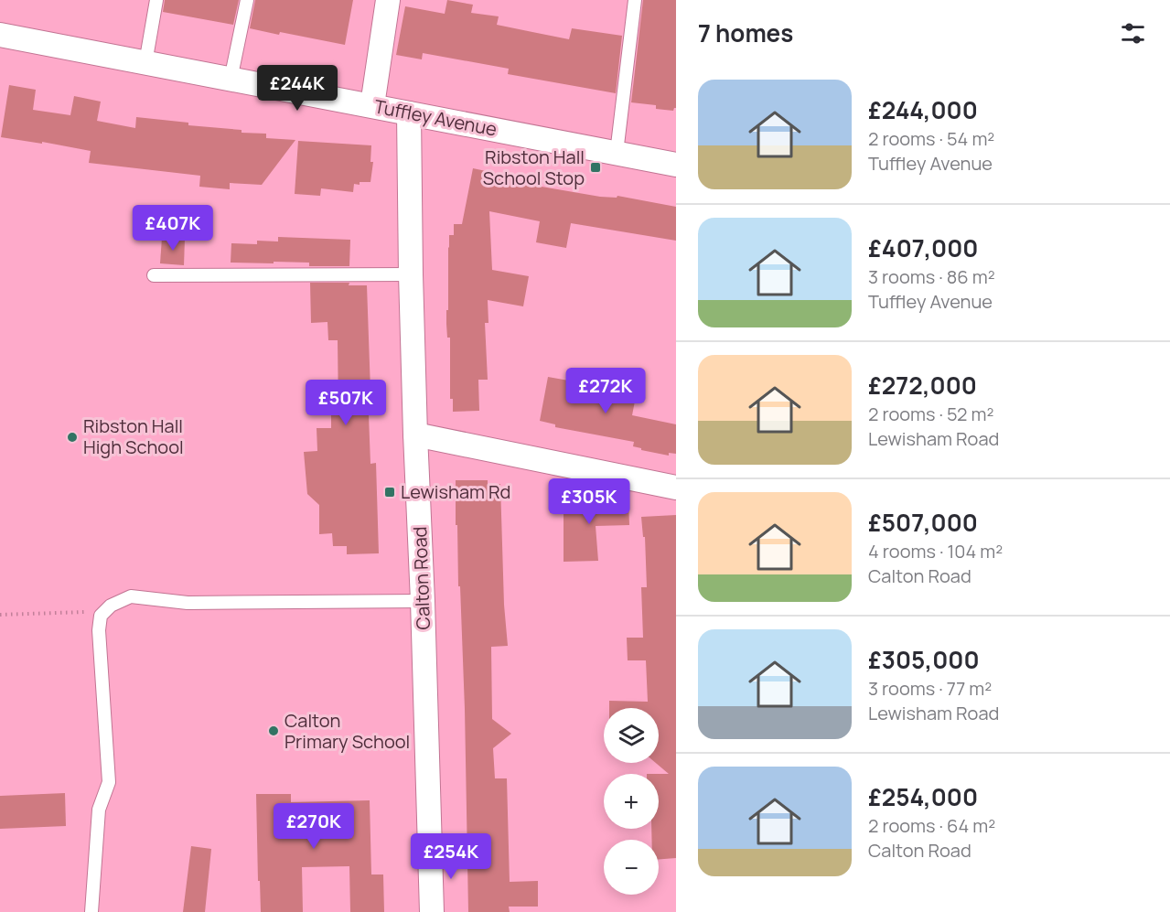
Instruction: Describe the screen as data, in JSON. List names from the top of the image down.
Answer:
{
  "streets": {
    "street": ["Tuffley Avenue", "Calton Road"]
  },
  "crossings": [
    ["Tuffley Avenue", "Calton Road"]
  ],
  "places": {
    "transit": ["Ribston Hall School Stop", "Lewisham Rd"],
    "other": ["Ribston Hall High School", "Calton Primary School"]
  },
  "page": {
    "heading": "7 homes",
    "price": [
      "£244K",
      "£407K",
      "£272K",
      "£507K",
      "£305K",
      "£270K",
      "£254K"
    ],
    "list": [
      {
        "name": "£244,000",
        "note": "2 rooms · 54 m² · Tuffley Avenue"
      },
      {
        "name": "£407,000",
        "note": "3 rooms · 86 m² · Tuffley Avenue"
      },
      {
        "name": "£272,000",
        "note": "2 rooms · 52 m² · Lewisham Road"
      },
      {
        "name": "£507,000",
        "note": "4 rooms · 104 m² · Calton Road"
      },
      {
        "name": "£305,000",
        "note": "3 rooms · 77 m² · Lewisham Road"
      },
      {
        "name": "£254,000",
        "note": "2 rooms · 64 m² · Calton Road"
      }
    ],
    "map_buttons": ["+", "−"]
  }
}
